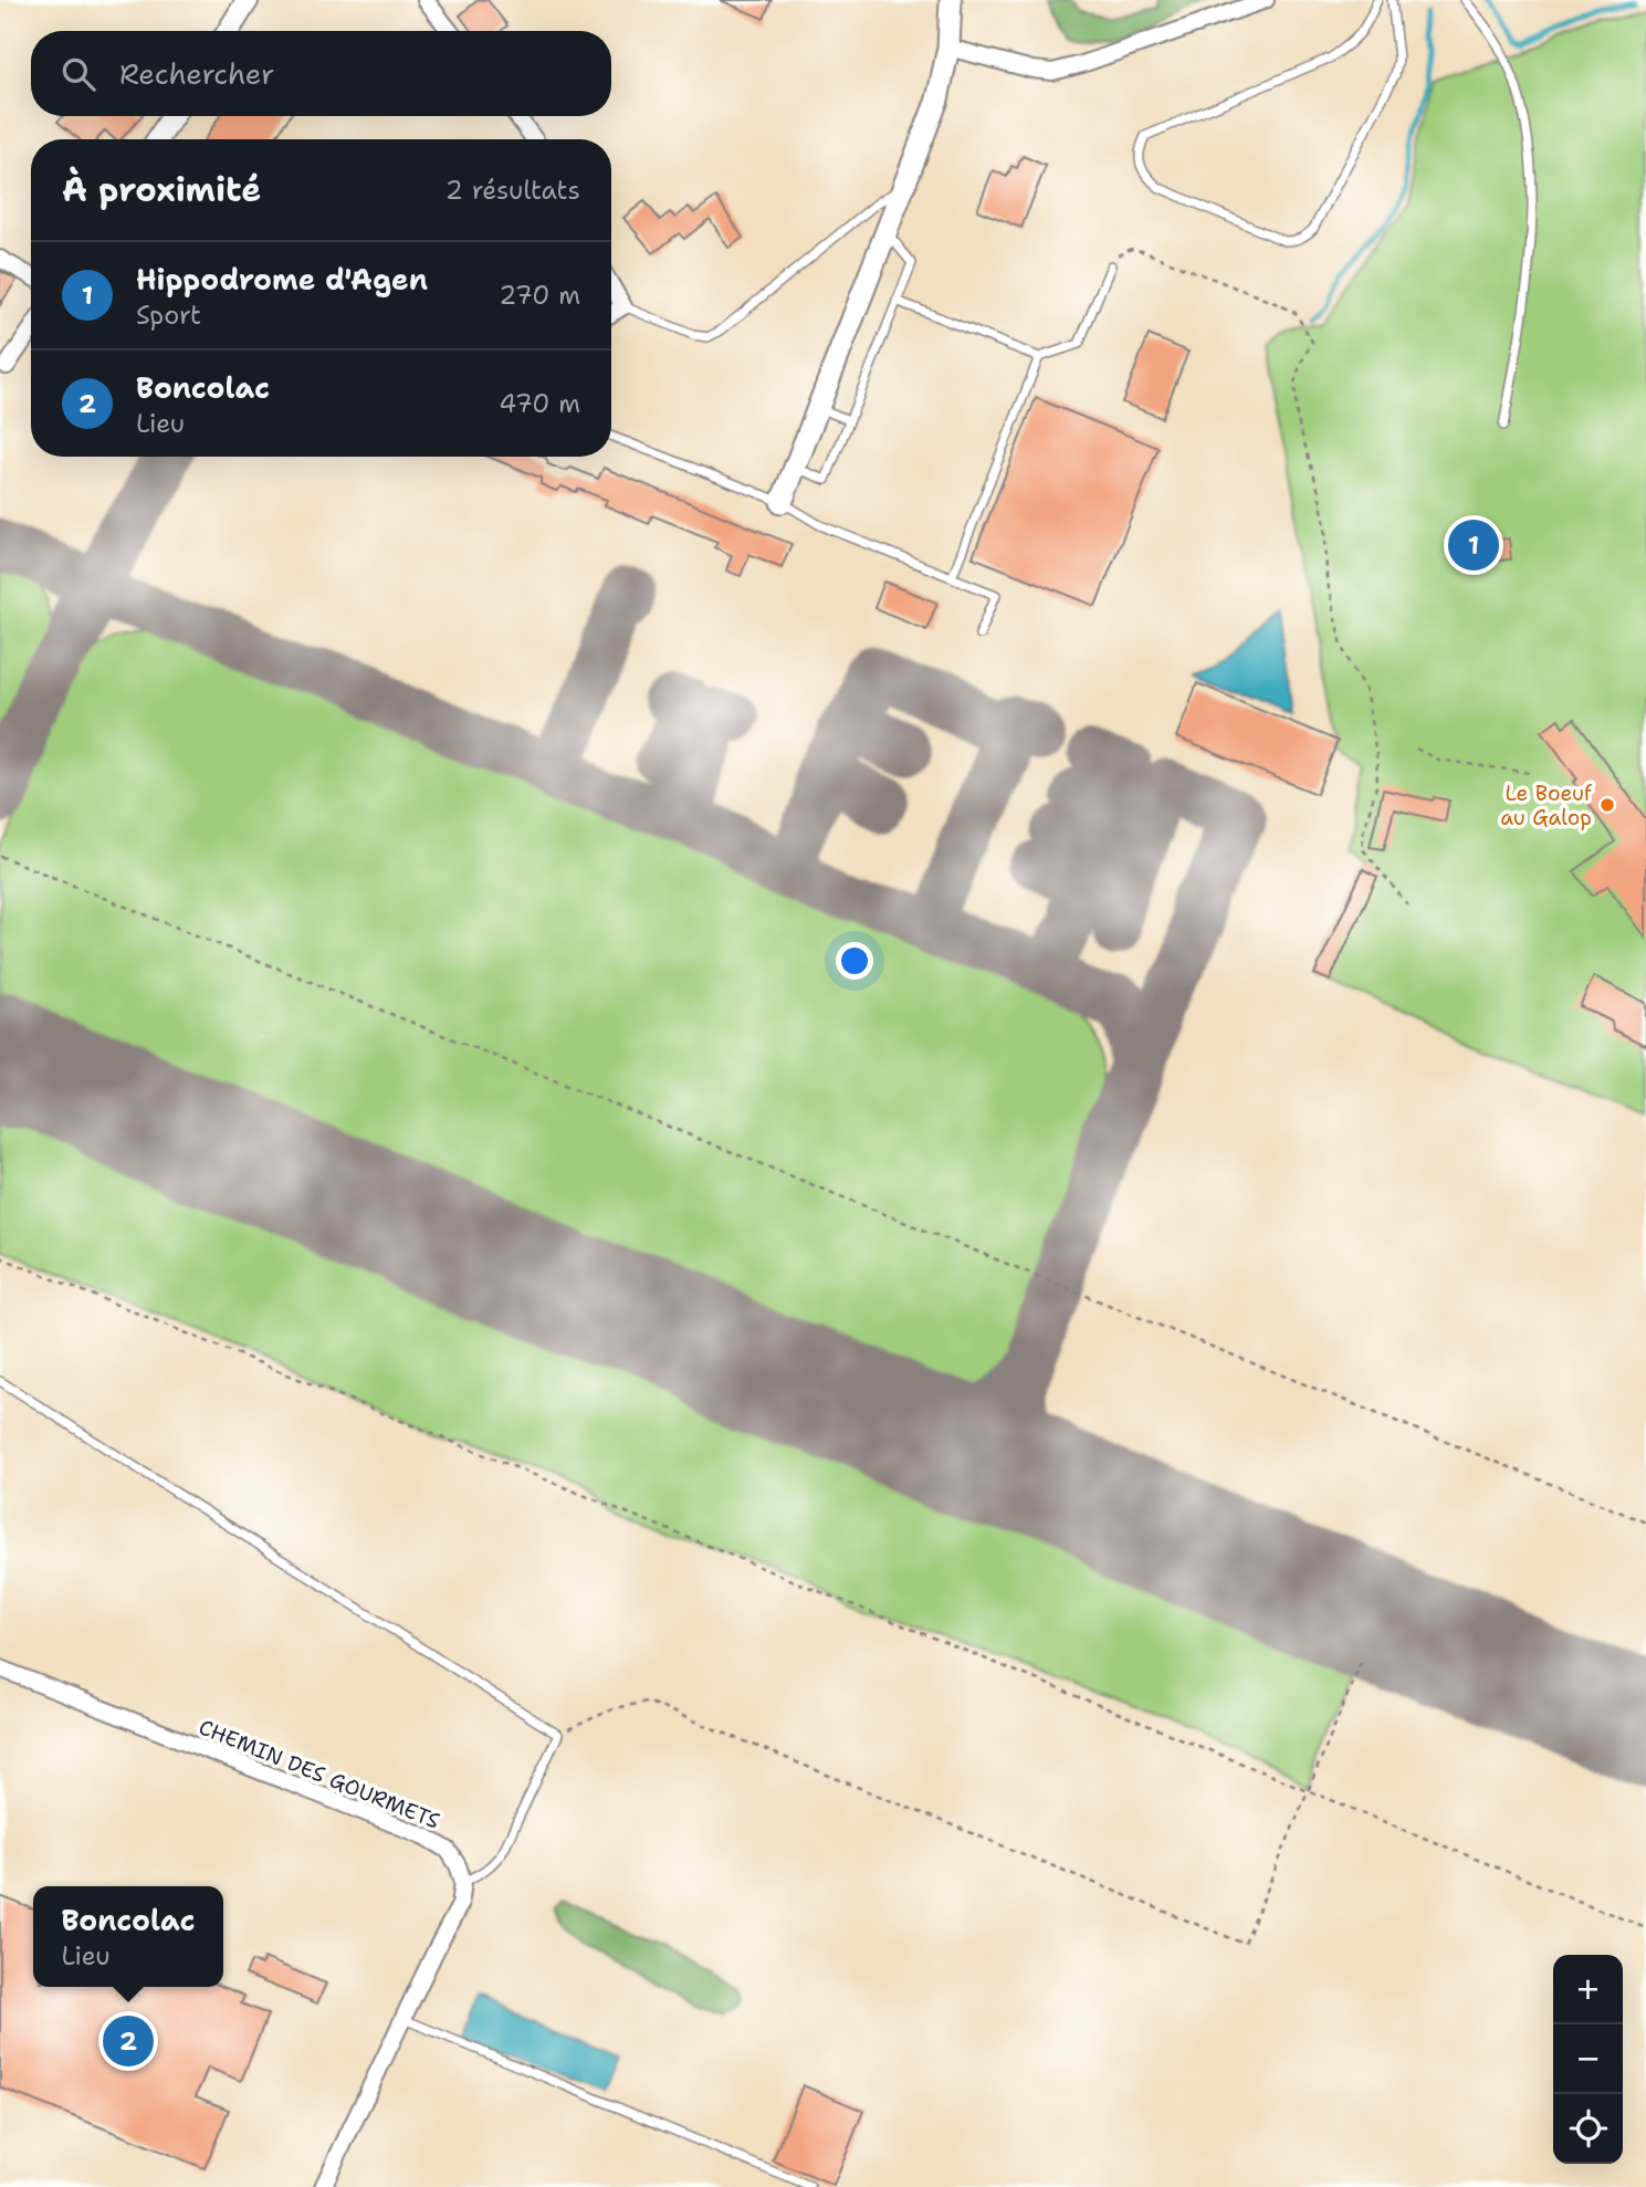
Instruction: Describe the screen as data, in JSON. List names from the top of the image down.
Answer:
{
  "streets": {
    "street": ["CHEMIN DES GOURMETS"]
  },
  "places": ["Le Boeuf au Galop"],
  "page": {
    "search": "Rechercher",
    "heading": ["À proximité", "2 résultats"],
    "list": [
      {
        "mark": "1",
        "name": "Hippodrome d'Agen",
        "note": "Sport",
        "value": "270 m"
      },
      {
        "mark": "2",
        "name": "Boncolac",
        "note": "Lieu",
        "value": "470 m"
      }
    ],
    "pins": ["1", "2"],
    "popup": ["Boncolac", "Lieu"],
    "map_buttons": ["+", "−"]
  }
}
